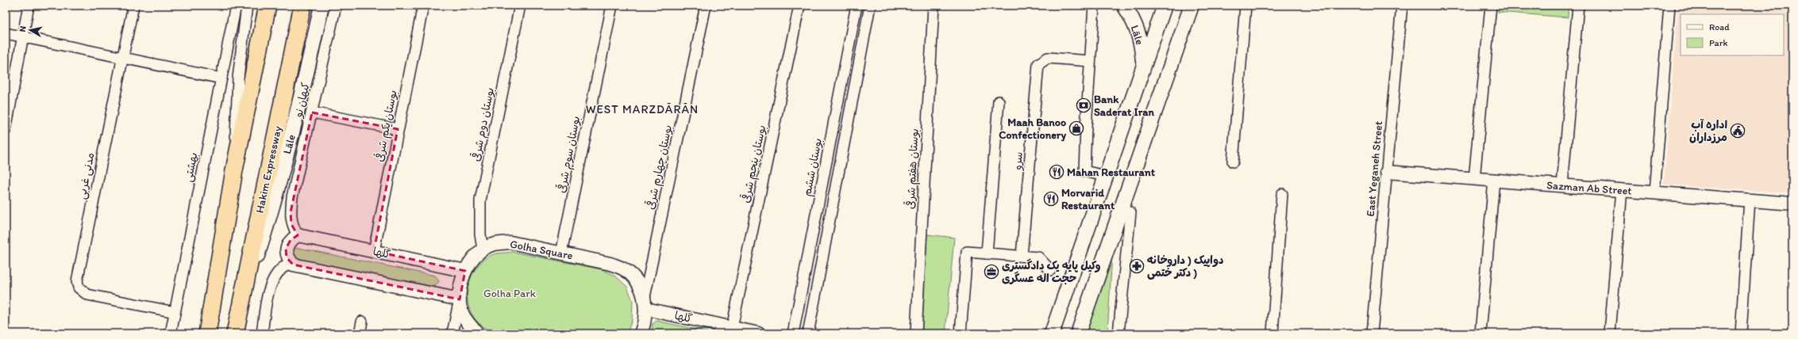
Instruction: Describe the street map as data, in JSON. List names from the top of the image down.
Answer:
{
  "streets": {
    "highway": ["Hakim Expressway"],
    "main road": ["Lāle"],
    "street": [
      "کیهان نو",
      "بوستان دوم شرقی",
      "بوستان یکم شرقی",
      "بوستان سوم شرقی",
      "سرو",
      "بوستان پنجم شرقی",
      "بهشتی",
      "بوستان چهارم شرقی",
      "بوستان ششم",
      "بوستان هفتم شرقی",
      "East Yeganeh Street",
      "مدنی غربی",
      "Sazman Ab Street",
      "Golha Square",
      "گلها"
    ]
  },
  "crossings": [
    ["Lāle", "Hakim Expressway"],
    ["کیهان نو", "گلها"],
    ["بوستان دوم شرقی", "Golha Square"],
    ["بوستان یکم شرقی", "گلها"],
    ["بوستان سوم شرقی", "Golha Square"],
    ["بوستان پنجم شرقی", "گلها"],
    ["بهشتی", "مدنی غربی"],
    ["بوستان چهارم شرقی", "Golha Square"],
    ["بوستان چهارم شرقی", "گلها"],
    ["East Yeganeh Street", "Sazman Ab Street"],
    ["Golha Square", "گلها"]
  ],
  "districts": ["WEST MARZDĀRĀN"],
  "parks": ["Golha Park"],
  "places": {
    "bank": ["Bank Saderat Iran"],
    "shop": ["Maah Banoo Confectionery"],
    "public building": ["اداره آب مرزداران"],
    "restaurant": ["Mahan Restaurant", "Morvarid Restaurant"],
    "pharmacy": ["دواپیک ( داروخانه دکتر ختمی )"],
    "office": ["وکیل پایه یک دادگستری حجت اله عسگری"]
  },
  "legend": ["Road", "Park"],
  "north": "left"
}
